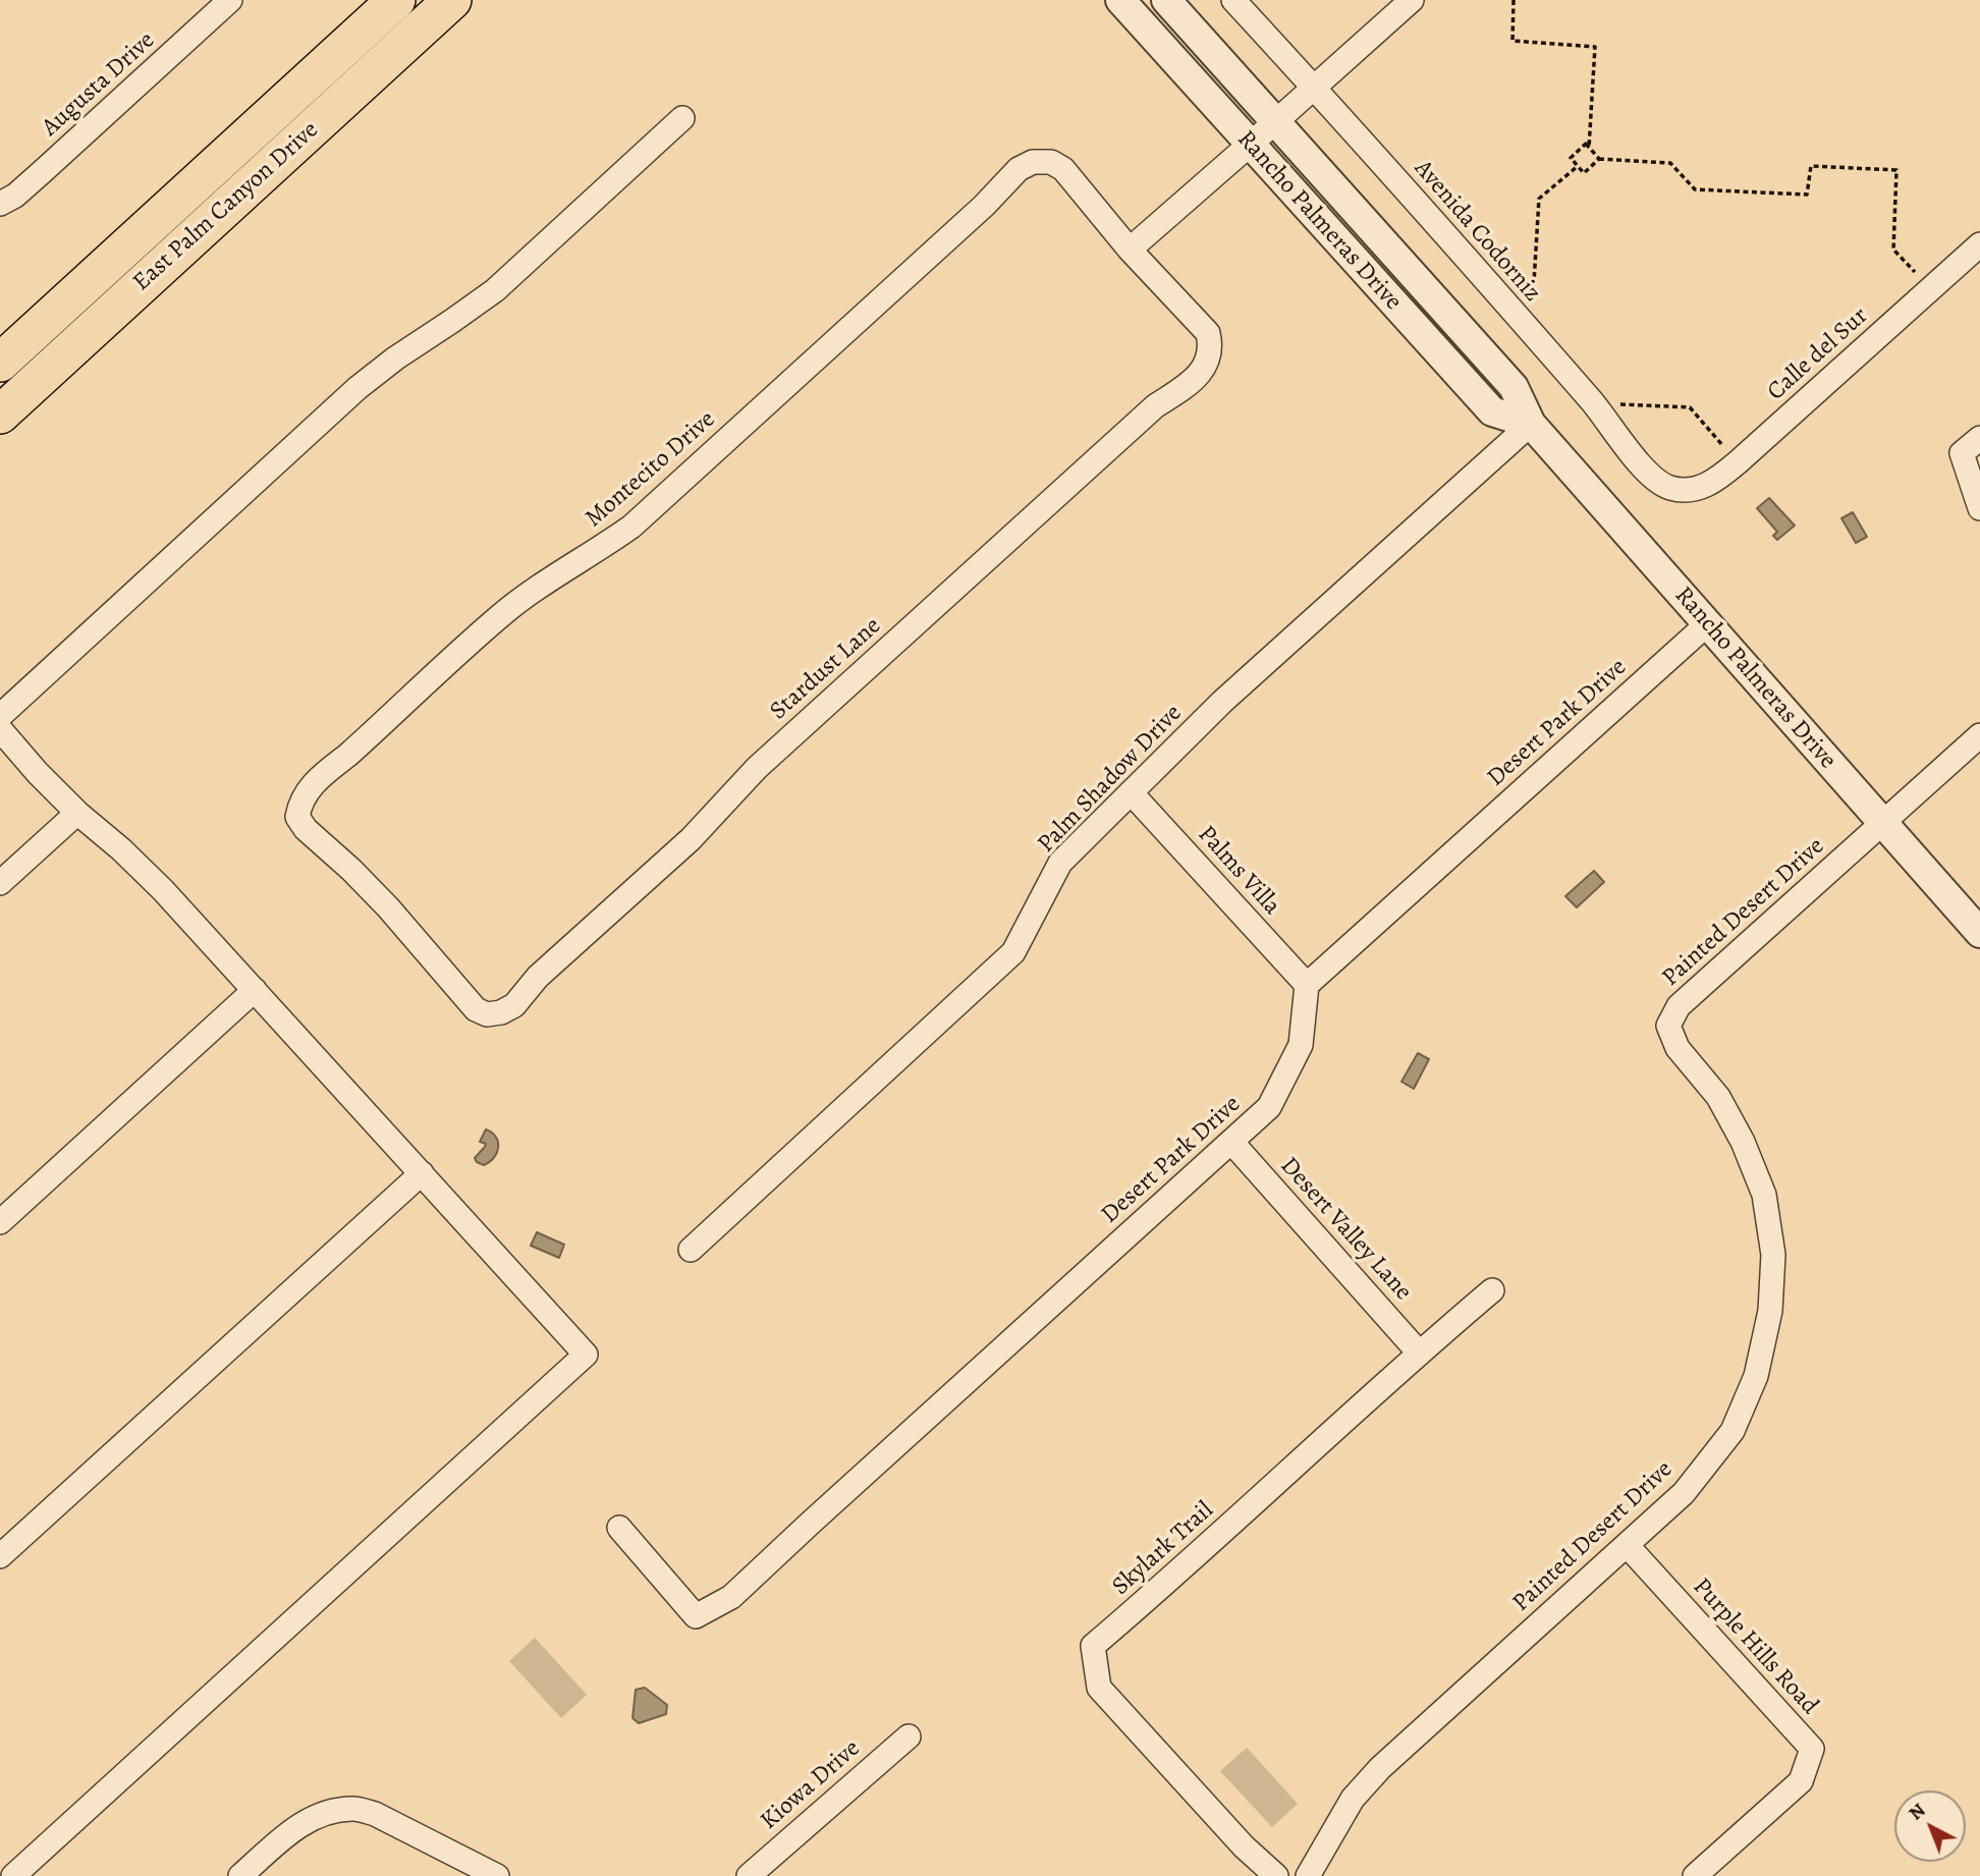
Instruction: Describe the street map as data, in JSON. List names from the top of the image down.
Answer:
{
  "streets": {
    "main road": ["East Palm Canyon Drive"],
    "street": [
      "Augusta Drive",
      "Rancho Palmeras Drive",
      "Avenida Codorniz",
      "Calle del Sur",
      "Montecito Drive",
      "Stardust Lane",
      "Desert Park Drive",
      "Palm Shadow Drive",
      "Palms Villa",
      "Painted Desert Drive",
      "Desert Valley Lane",
      "Skylark Trail",
      "Purple Hills Road",
      "Kiowa Drive"
    ]
  },
  "crossings": [
    ["Rancho Palmeras Drive", "Desert Park Drive"],
    ["Rancho Palmeras Drive", "Palm Shadow Drive"],
    ["Rancho Palmeras Drive", "Painted Desert Drive"],
    ["Avenida Codorniz", "Calle del Sur"],
    ["Montecito Drive", "Stardust Lane"],
    ["Desert Park Drive", "Palms Villa"],
    ["Desert Park Drive", "Desert Valley Lane"],
    ["Palm Shadow Drive", "Palms Villa"],
    ["Painted Desert Drive", "Purple Hills Road"],
    ["Desert Valley Lane", "Skylark Trail"]
  ],
  "north": "top left"
}
